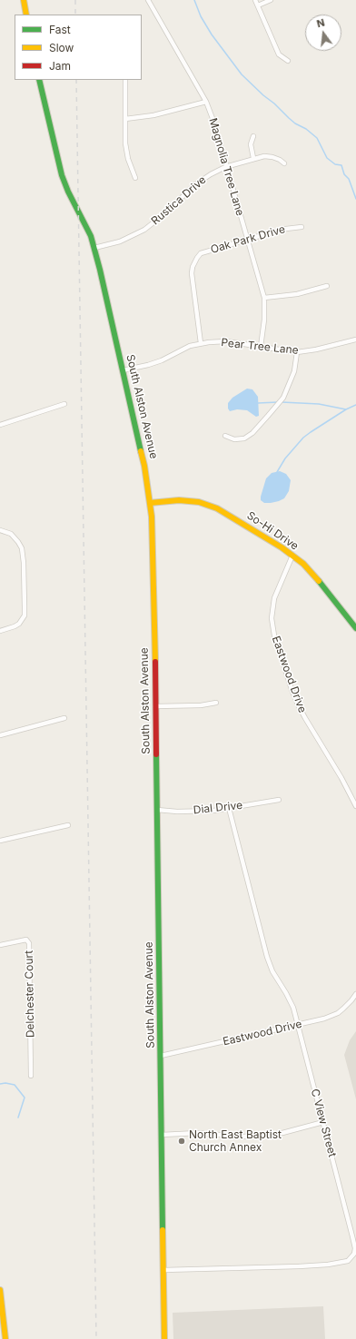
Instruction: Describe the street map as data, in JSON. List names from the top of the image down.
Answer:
{
  "streets": {
    "street": [
      "Magnolia Tree Lane",
      "Rustica Drive",
      "Oak Park Drive",
      "Pear Tree Lane",
      "South Alston Avenue",
      "So-Hi Drive",
      "Eastwood Drive",
      "Dial Drive",
      "Delchester Court",
      "C View Street"
    ]
  },
  "crossings": [
    ["Magnolia Tree Lane", "Rustica Drive"],
    ["Magnolia Tree Lane", "Oak Park Drive"],
    ["Magnolia Tree Lane", "Pear Tree Lane"],
    ["Rustica Drive", "South Alston Avenue"],
    ["Oak Park Drive", "Pear Tree Lane"],
    ["Pear Tree Lane", "South Alston Avenue"],
    ["South Alston Avenue", "So-Hi Drive"],
    ["South Alston Avenue", "Eastwood Drive"],
    ["South Alston Avenue", "Dial Drive"],
    ["South Alston Avenue", "C View Street"],
    ["So-Hi Drive", "Eastwood Drive"],
    ["Eastwood Drive", "C View Street"],
    ["Dial Drive", "C View Street"]
  ],
  "places": ["North East Baptist Church Annex"],
  "legend": ["Fast", "Slow", "Jam"],
  "north": "top"
}
